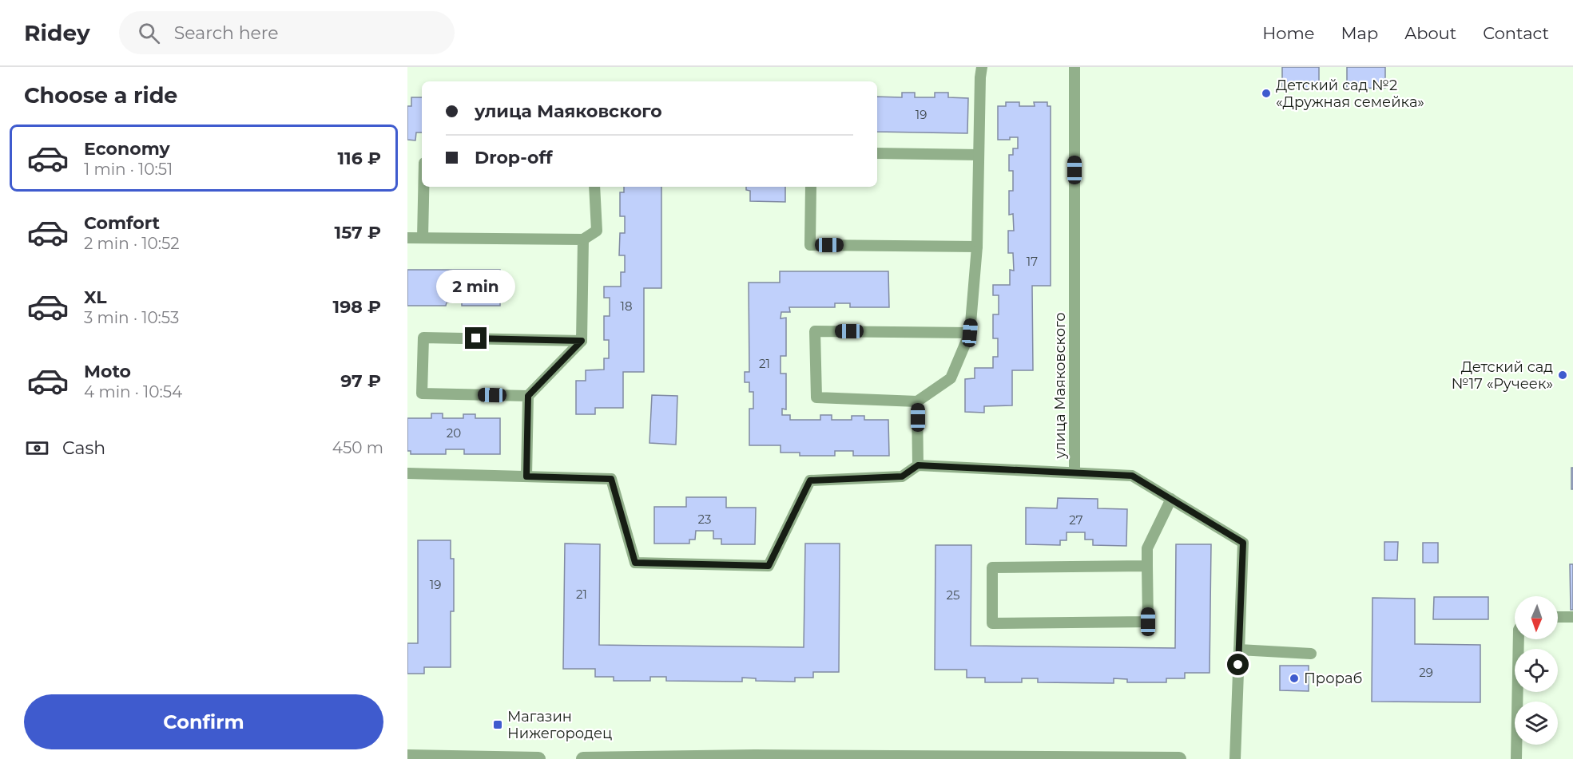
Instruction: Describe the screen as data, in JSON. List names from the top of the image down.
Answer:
{
  "streets": {
    "lane": ["улица Маяковского"]
  },
  "places": {
    "other": ["Детский сад №2 «Дружная семейка»", "Детский сад №17 «Ручеек»", "Прораб"],
    "transit": ["Магазин Нижегородец"]
  },
  "house_numbers": [
    "19",
    "17",
    "18",
    "21",
    "20",
    "23",
    "27",
    "19",
    "21",
    "25",
    "29"
  ],
  "north": "bottom",
  "page": {
    "header": "Ridey",
    "search": "Search here",
    "nav": [
      "Home",
      "Map",
      "About",
      "Contact"
    ],
    "heading": "Choose a ride",
    "banner": ["улица Маяковского", "Drop-off"],
    "list": [
      {
        "name": "Economy",
        "note": "1 min · 10:51",
        "value": "116 ₽"
      },
      {
        "name": "Comfort",
        "note": "2 min · 10:52",
        "value": "157 ₽"
      },
      {
        "name": "XL",
        "note": "3 min · 10:53",
        "value": "198 ₽"
      },
      {
        "name": "Moto",
        "note": "4 min · 10:54",
        "value": "97 ₽"
      }
    ],
    "bubble": "2 min",
    "pay": ["Cash", "450 m"],
    "buttons": "Confirm"
  }
}
